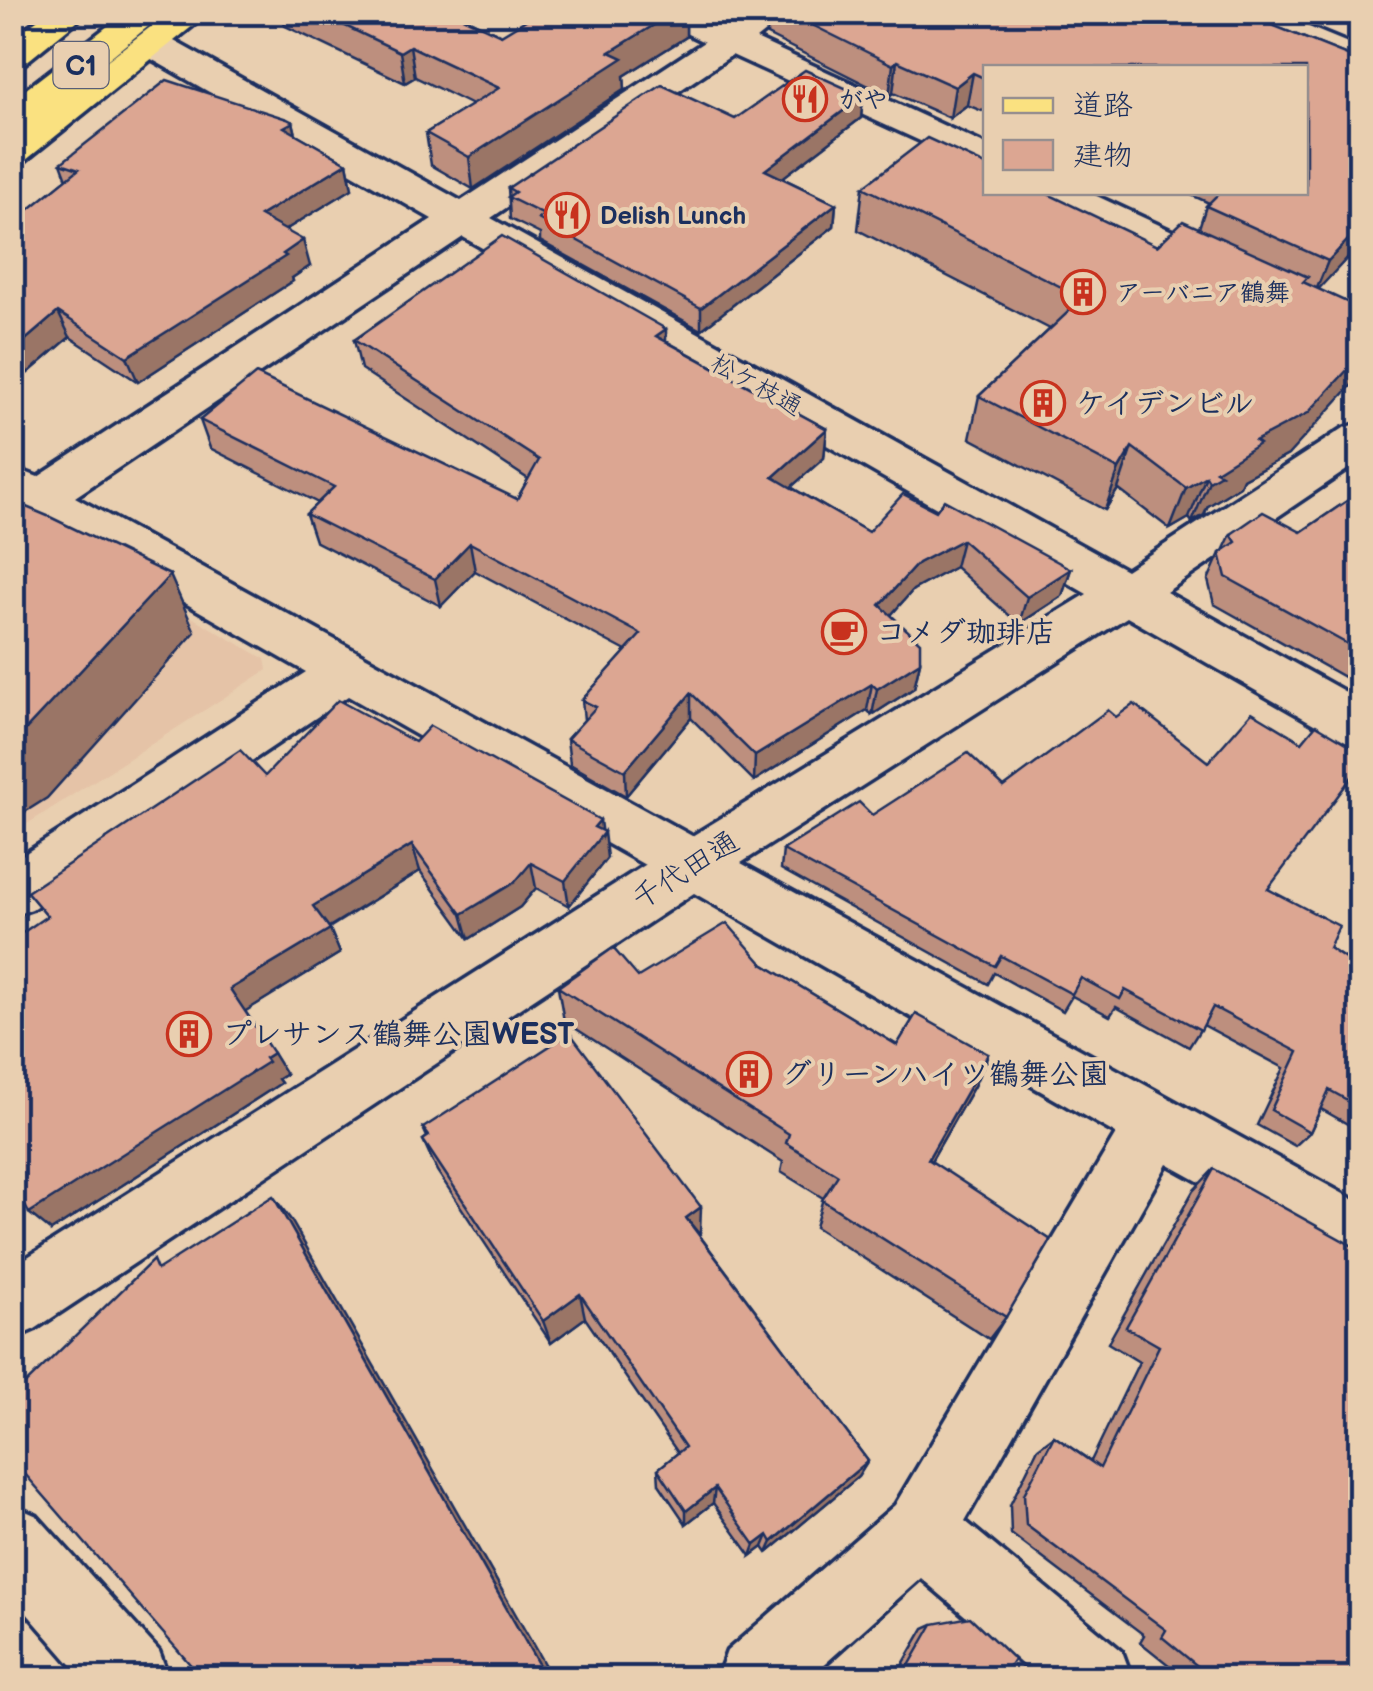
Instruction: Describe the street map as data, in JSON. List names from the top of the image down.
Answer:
{
  "streets": {
    "main road": ["C1"],
    "street": ["松ケ枝通", "千代田通"]
  },
  "crossings": [
    ["C1", "松ケ枝通"],
    ["松ケ枝通", "千代田通"]
  ],
  "places": {
    "restaurant": ["がや", "Delish Lunch"],
    "building": [
      "アーバニア鶴舞",
      "ケイデンビル",
      "プレサンス鶴舞公園WEST",
      "グリーンハイツ鶴舞公園"
    ],
    "cafe": ["コメダ珈琲店"]
  },
  "legend": ["道路", "建物"]
}
